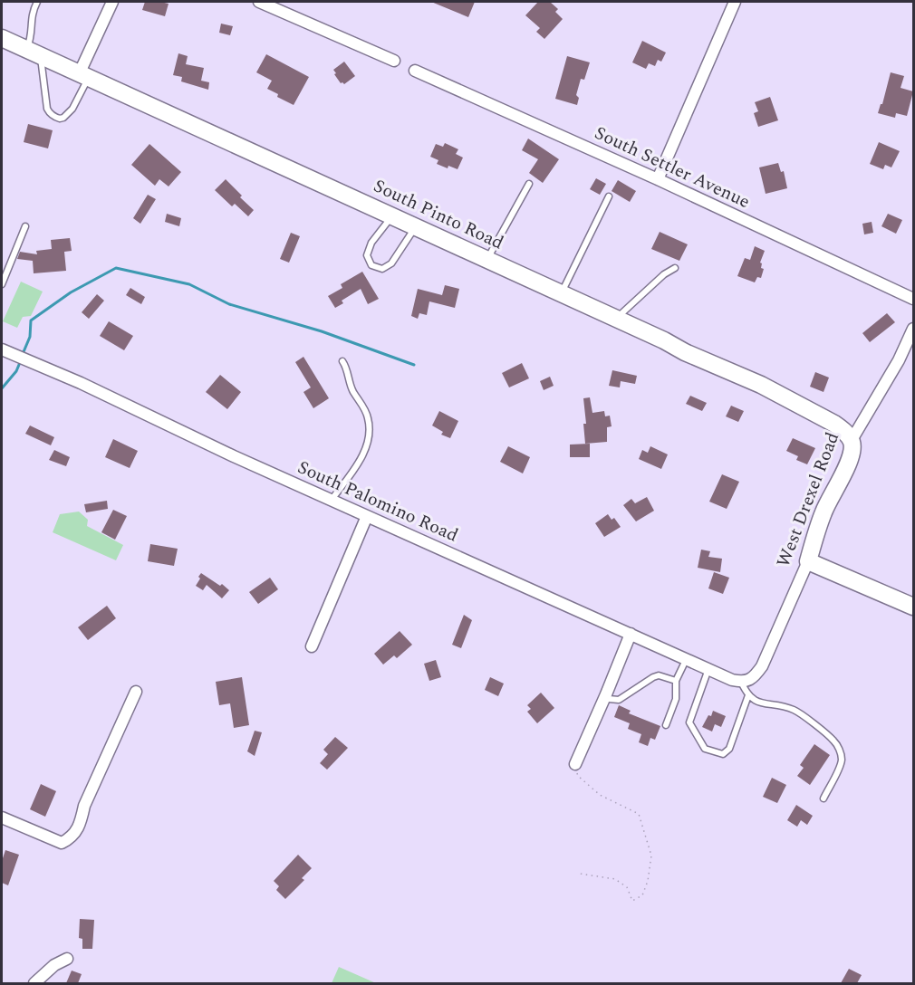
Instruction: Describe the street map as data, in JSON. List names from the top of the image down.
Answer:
{
  "streets": {
    "street": [
      "South Settler Avenue",
      "South Pinto Road",
      "West Drexel Road",
      "South Palomino Road"
    ]
  },
  "crossings": [
    ["South Pinto Road", "West Drexel Road"],
    ["West Drexel Road", "South Palomino Road"]
  ]
}
